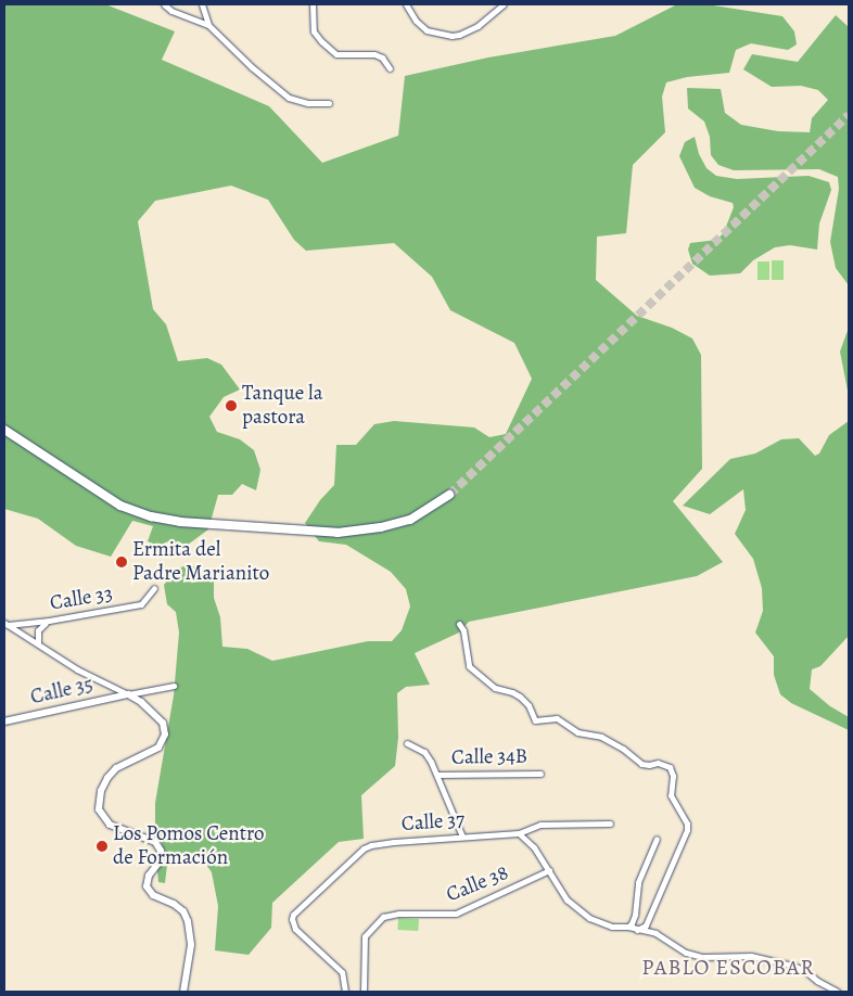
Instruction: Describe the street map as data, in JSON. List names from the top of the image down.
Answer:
{
  "streets": {
    "street": [
      "Calle 33",
      "Calle 35",
      "Calle 34B",
      "Calle 37",
      "Calle 38"
    ]
  },
  "districts": ["PABLO ESCOBAR"],
  "places": ["Tanque la pastora", "Ermita del Padre Marianito", "Los Pomos Centro de Formación"]
}
